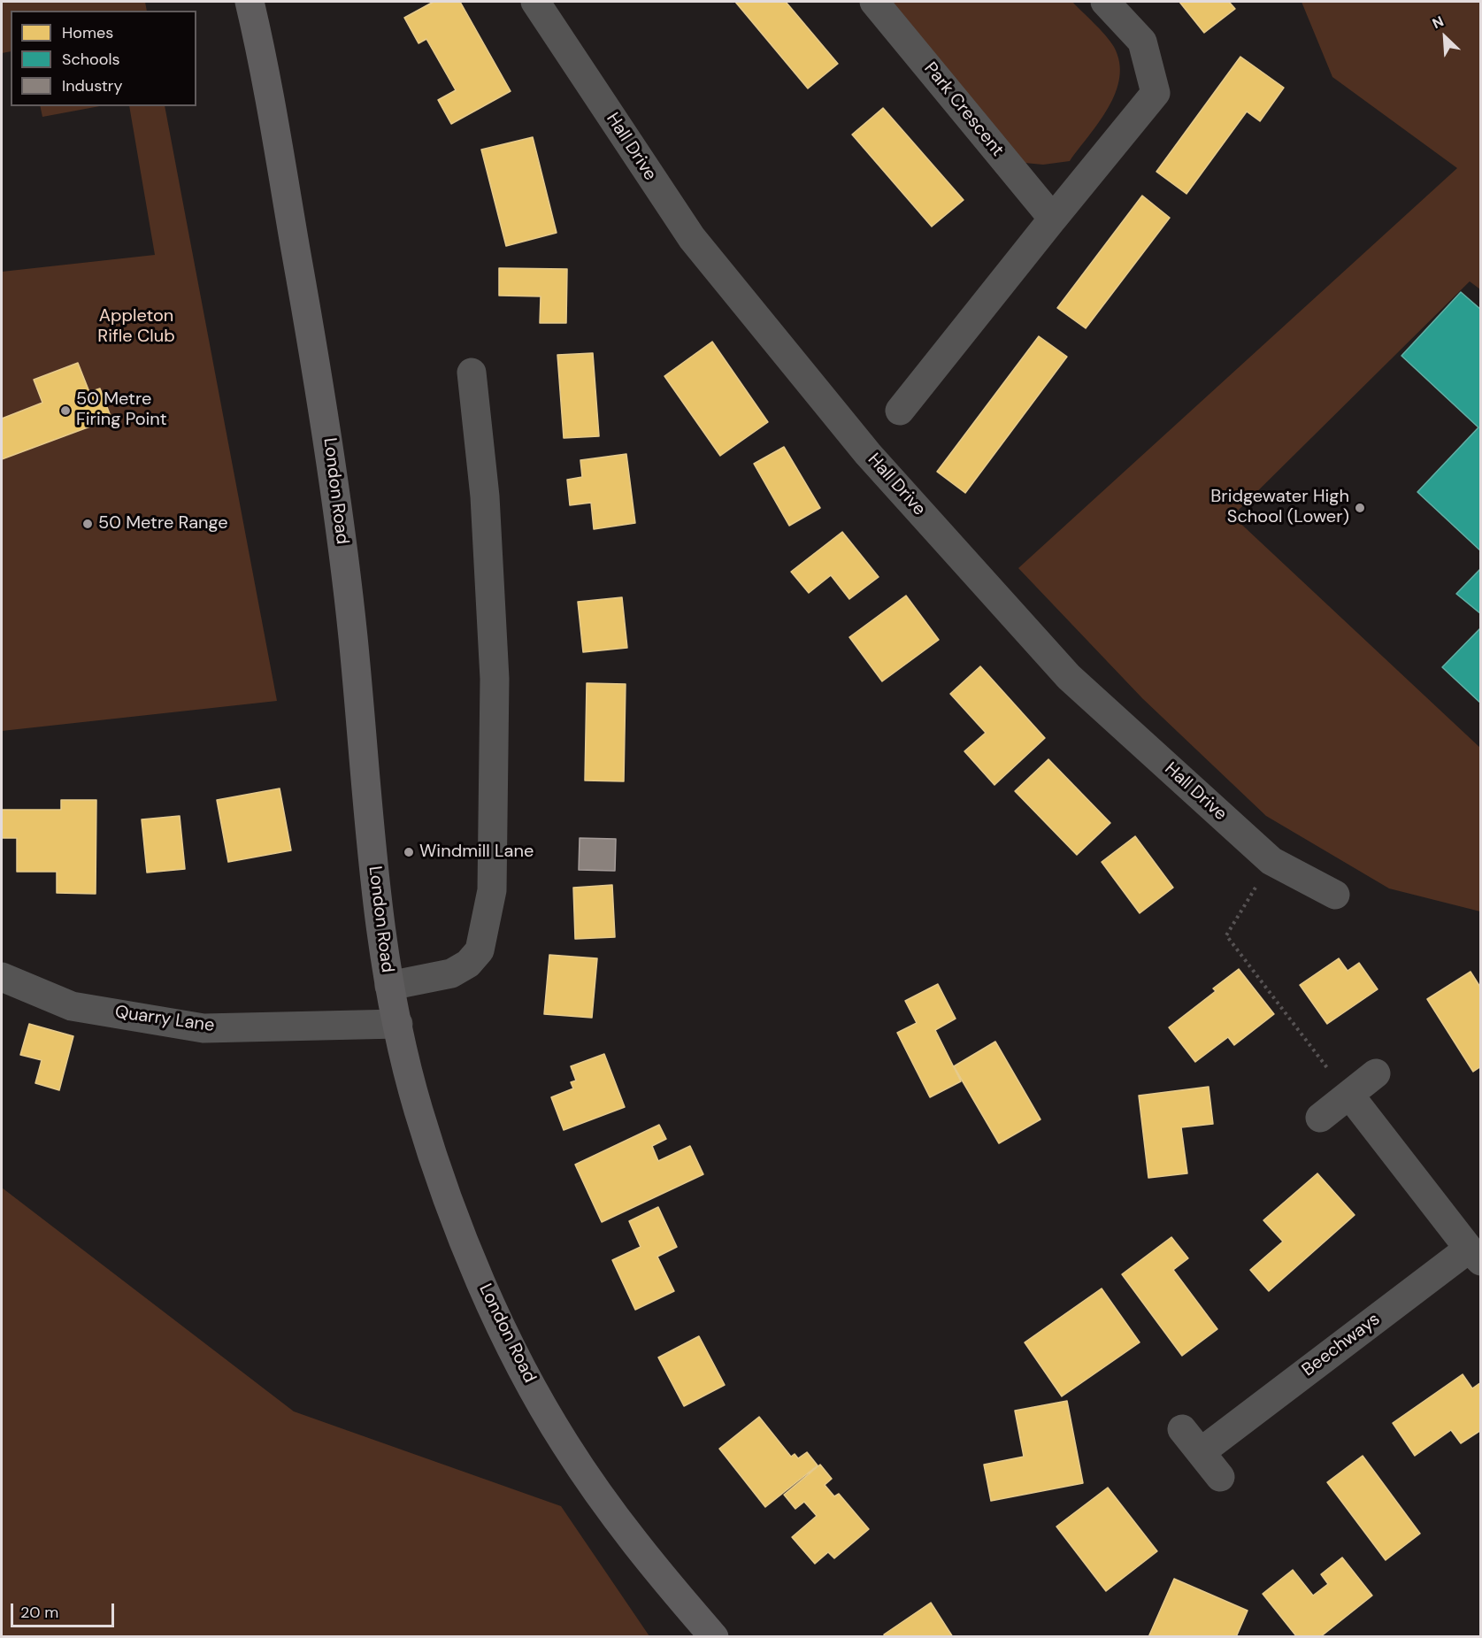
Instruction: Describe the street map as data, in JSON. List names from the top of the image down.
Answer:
{
  "streets": {
    "highway": ["London Road"],
    "street": [
      "Park Crescent",
      "Hall Drive",
      "Quarry Lane",
      "Beechways"
    ]
  },
  "crossings": [
    ["London Road", "Quarry Lane"]
  ],
  "parks": ["Appleton Rifle Club"],
  "places": [
    "50 Metre Firing Point",
    "Bridgewater High School (Lower)",
    "50 Metre Range",
    "Windmill Lane"
  ],
  "legend": ["Homes", "Schools", "Industry"],
  "scale_bar": "20 m",
  "north": "top left"
}
